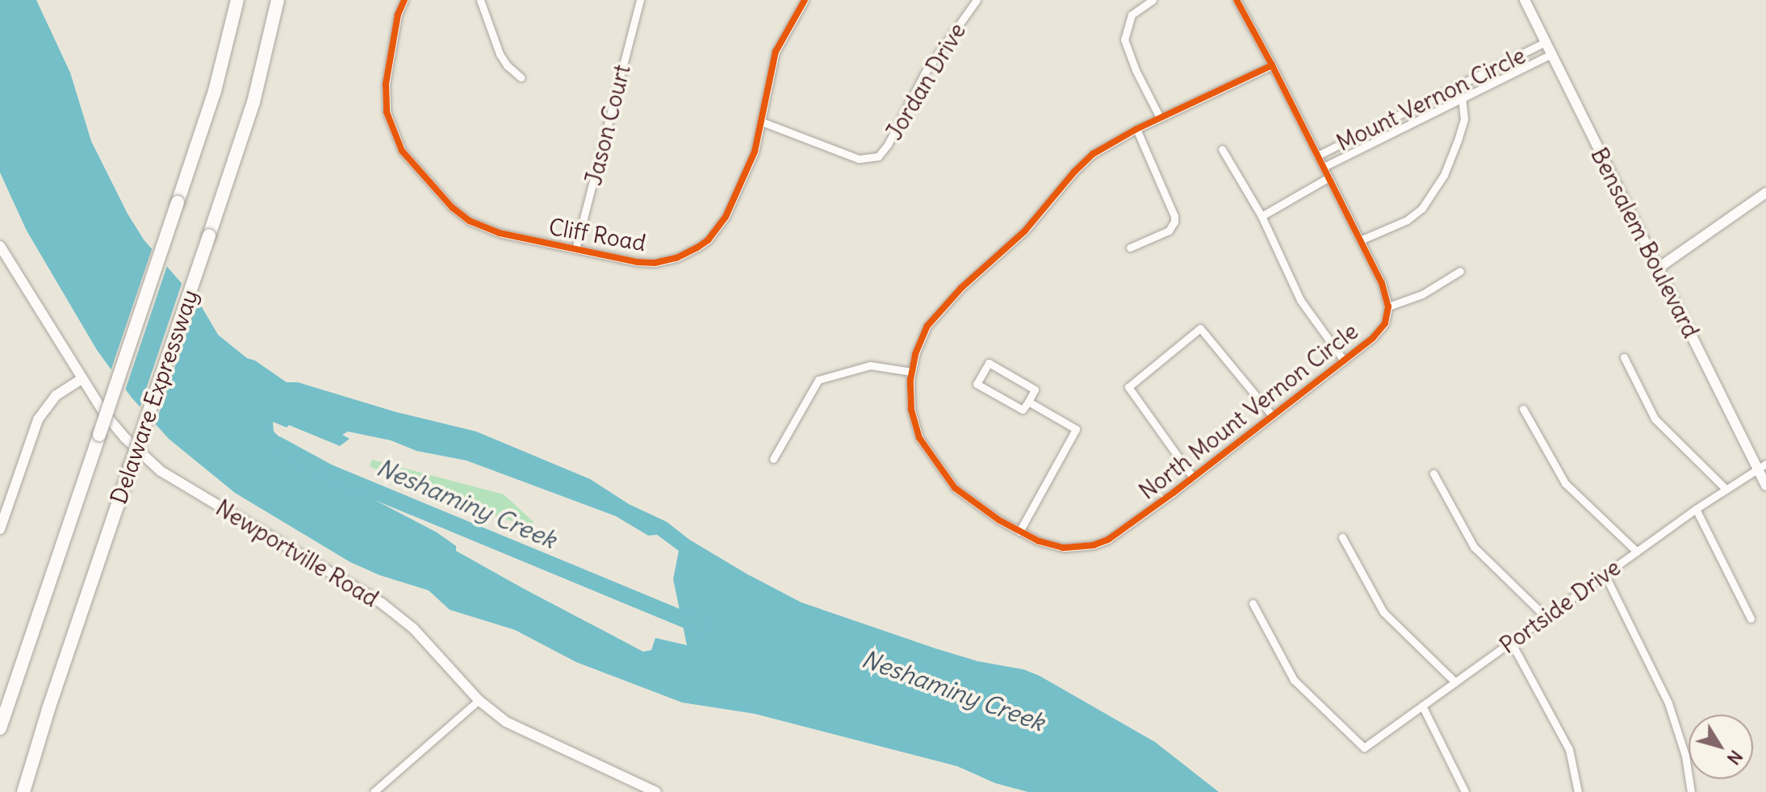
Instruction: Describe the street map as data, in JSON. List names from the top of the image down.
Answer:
{
  "streets": {
    "highway": ["Delaware Expressway"],
    "main road": ["Bensalem Boulevard", "Newportville Road"],
    "street": [
      "Jordan Drive",
      "Mount Vernon Circle",
      "Jason Court",
      "Cliff Road",
      "North Mount Vernon Circle",
      "Portside Drive"
    ]
  },
  "crossings": [
    ["Jordan Drive", "Cliff Road"],
    ["Mount Vernon Circle", "Bensalem Boulevard"],
    ["Jason Court", "Cliff Road"],
    ["Bensalem Boulevard", "Portside Drive"]
  ],
  "water": ["Neshaminy Creek"],
  "north": "bottom right"
}
